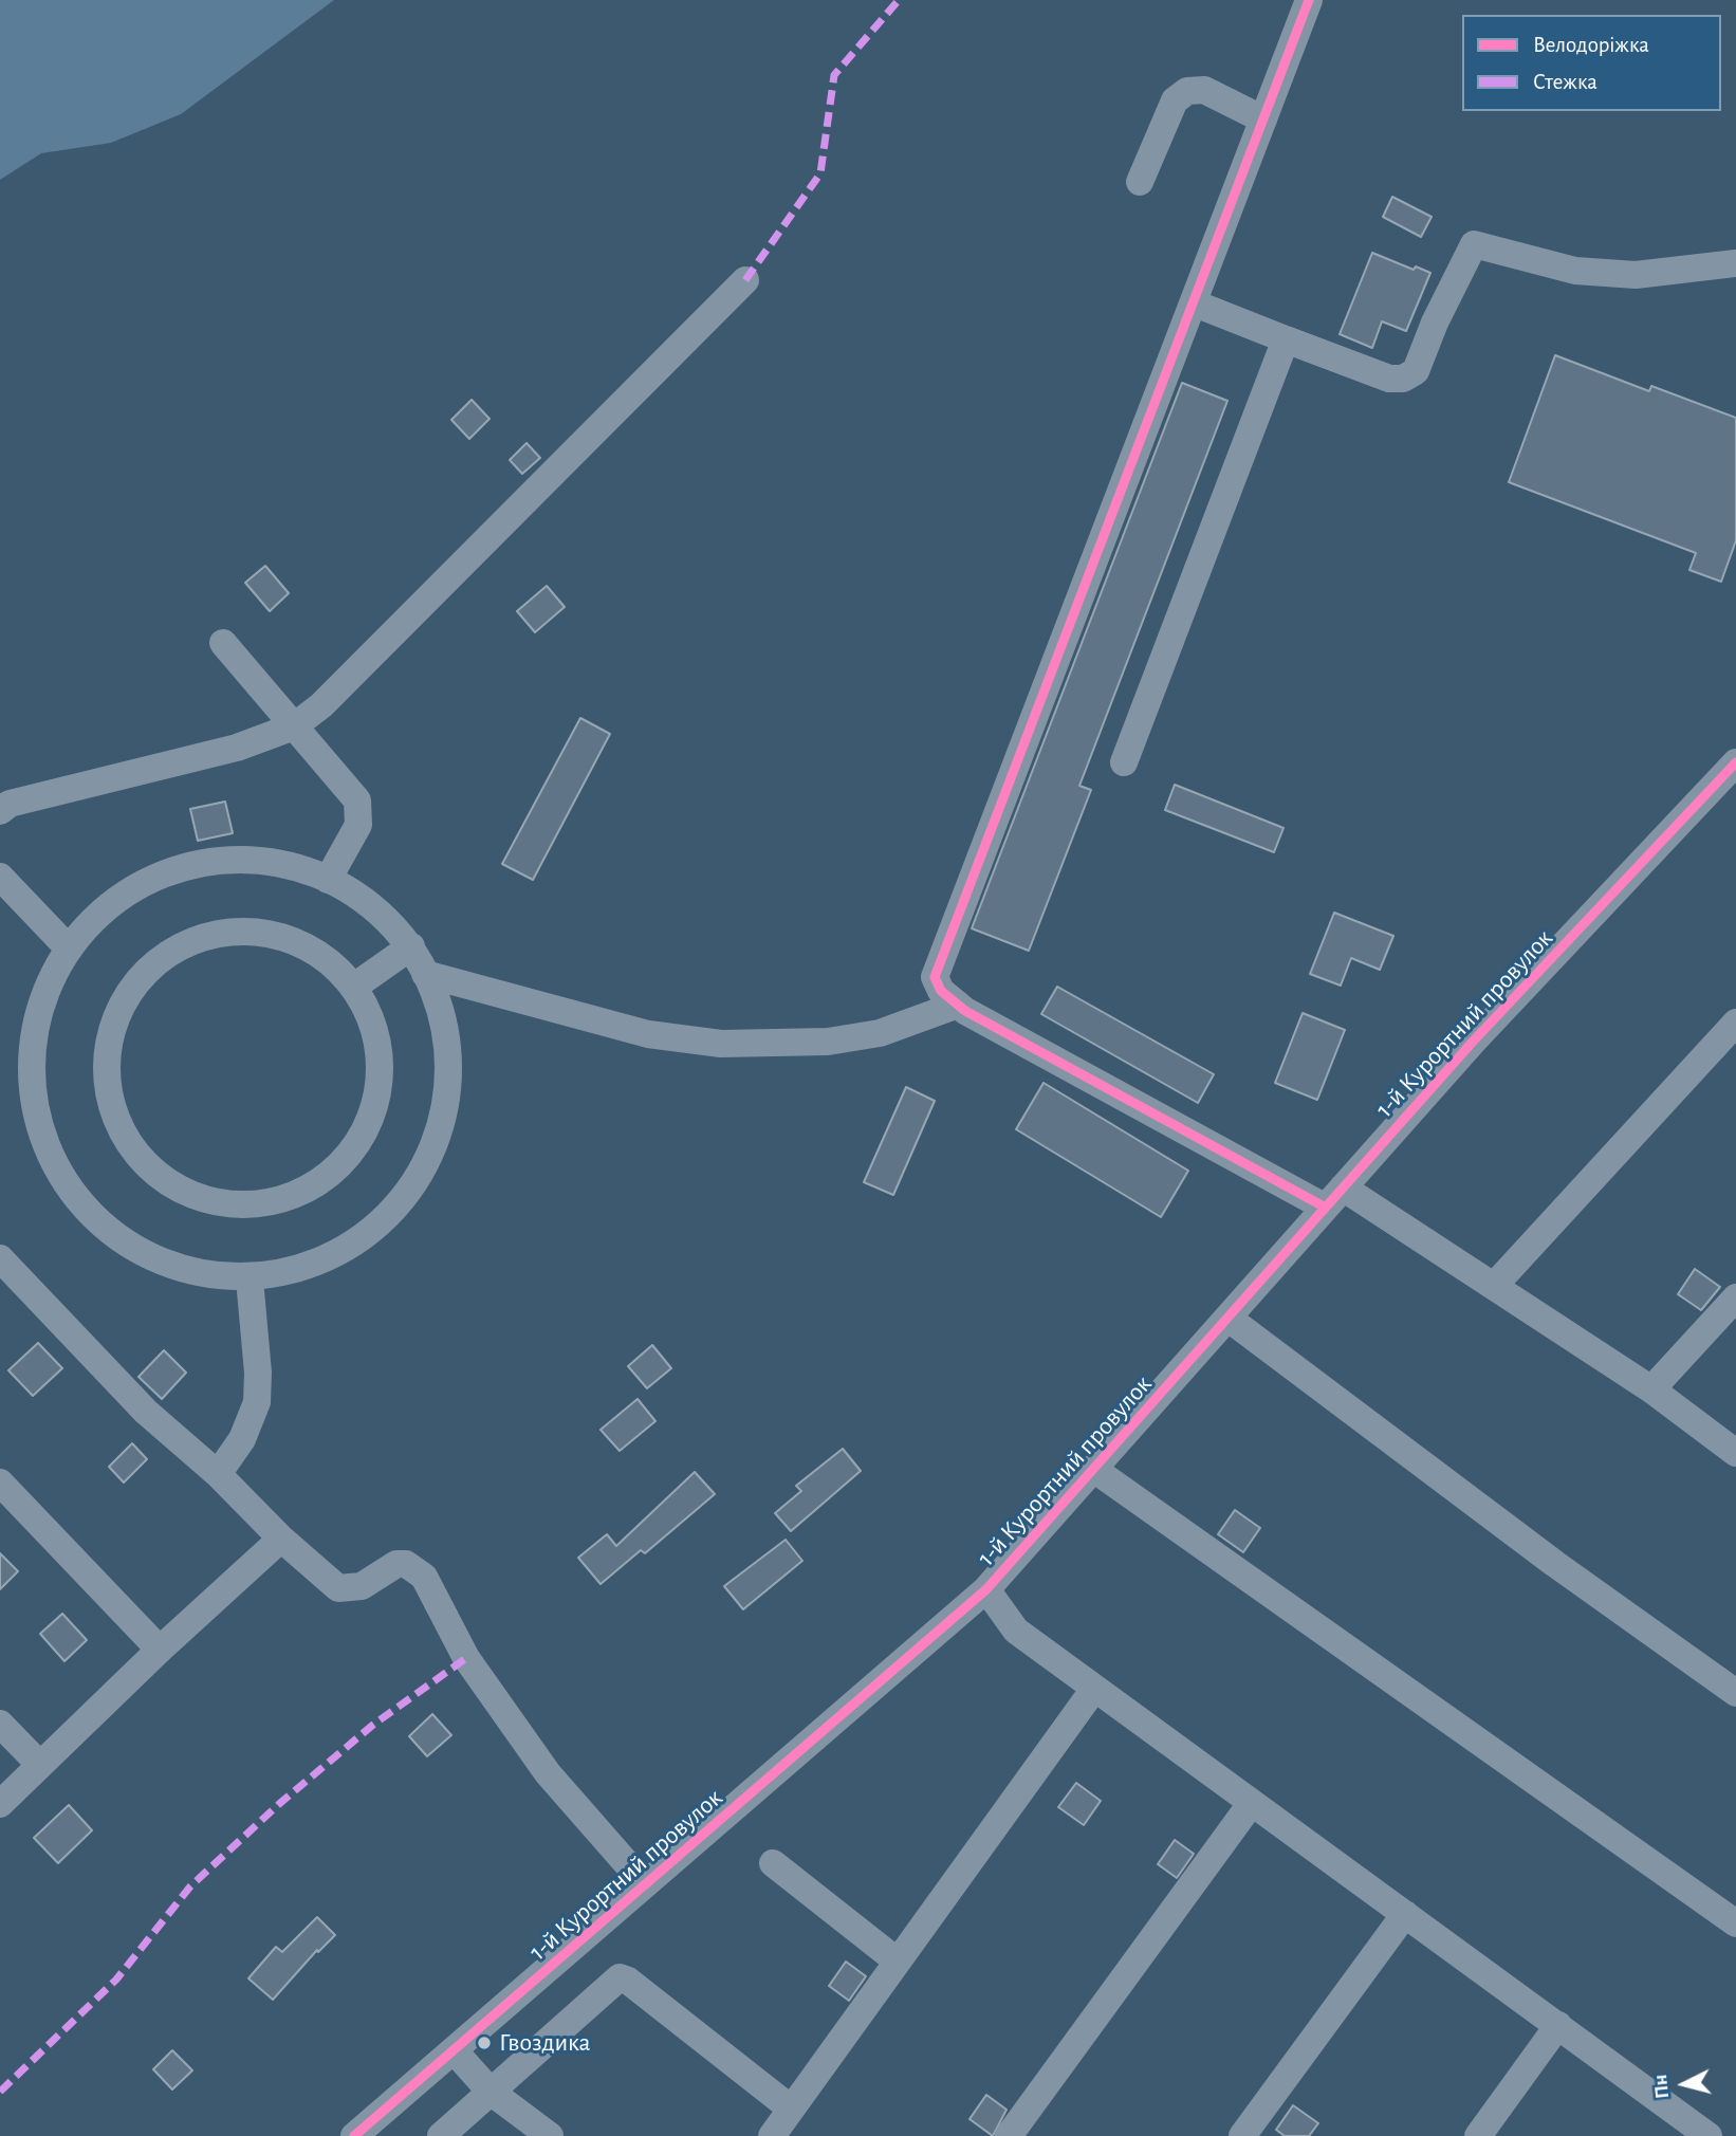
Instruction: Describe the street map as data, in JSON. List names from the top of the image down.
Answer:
{
  "streets": {
    "street": ["1-й Курортний провулок"]
  },
  "places": ["Гвоздика"],
  "legend": ["Велодоріжка", "Стежка"],
  "north": "left"
}
